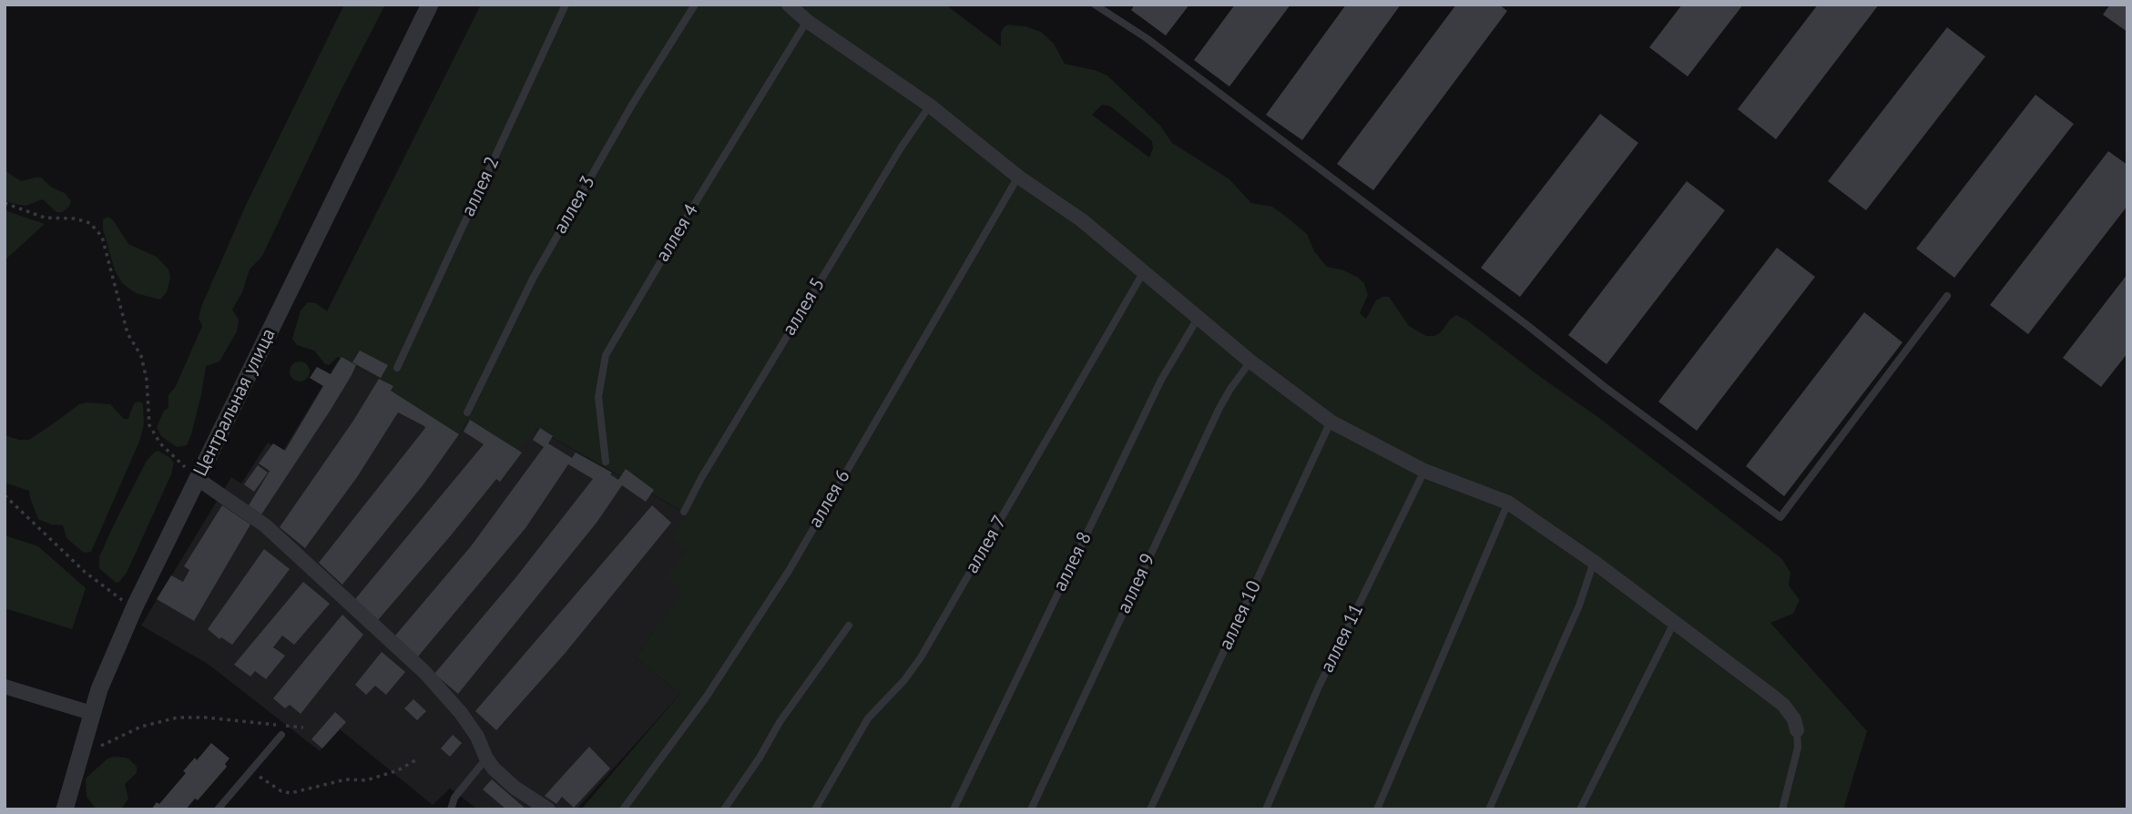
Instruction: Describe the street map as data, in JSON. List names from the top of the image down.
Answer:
{
  "streets": {
    "street": ["Центральная улица"],
    "lane": [
      "аллея 2",
      "аллея 3",
      "аллея 4",
      "аллея 5",
      "аллея 6",
      "аллея 7",
      "аллея 8",
      "аллея 9",
      "аллея 10",
      "аллея 11"
    ]
  }
}
